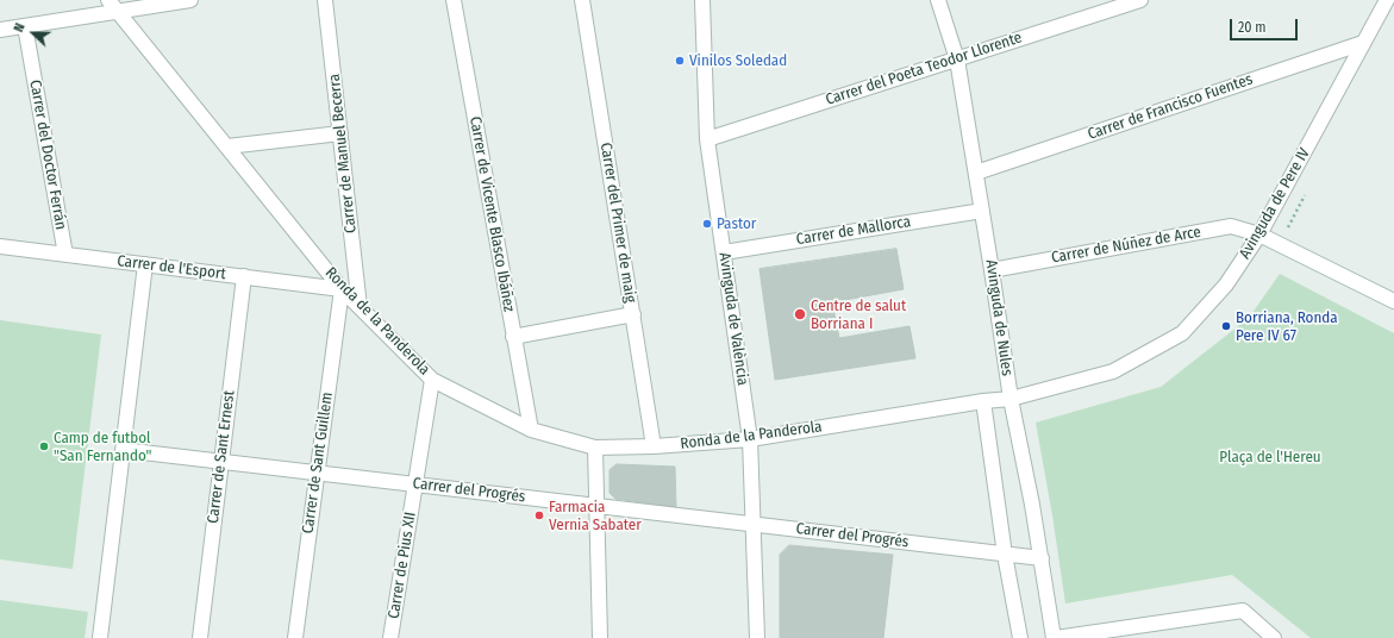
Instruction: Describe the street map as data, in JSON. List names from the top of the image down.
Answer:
{
  "streets": {
    "street": [
      "Carrer del Poeta Teodor Llorente",
      "Carrer de Francisco Fuentes",
      "Carrer de Manuel Becerra",
      "Carrer del Doctor Ferrán",
      "Avinguda de Pere IV",
      "Carrer de Vicente Blasco Ibáñez",
      "Carrer del Primer de maig",
      "Carrer de Mallorca",
      "Carrer de Núñez de Arce",
      "Carrer de l'Esport",
      "Avinguda de Nules",
      "Avinguda de València",
      "Ronda de la Panderola",
      "Carrer de Sant Ernest",
      "Carrer de Sant Guillem",
      "Carrer del Progrés",
      "Carrer de Pius XII"
    ]
  },
  "crossings": [
    ["Carrer del Poeta Teodor Llorente", "Avinguda de Nules"],
    ["Carrer del Poeta Teodor Llorente", "Avinguda de València"],
    ["Carrer de Francisco Fuentes", "Avinguda de Pere IV"],
    ["Carrer de Francisco Fuentes", "Avinguda de Nules"],
    ["Carrer de Manuel Becerra", "Ronda de la Panderola"],
    ["Carrer del Doctor Ferrán", "Carrer de l'Esport"],
    ["Avinguda de Pere IV", "Carrer de Núñez de Arce"],
    ["Avinguda de Pere IV", "Avinguda de Nules"],
    ["Avinguda de Pere IV", "Ronda de la Panderola"],
    ["Carrer de Vicente Blasco Ibáñez", "Ronda de la Panderola"],
    ["Carrer del Primer de maig", "Ronda de la Panderola"],
    ["Carrer de Mallorca", "Avinguda de Nules"],
    ["Carrer de Mallorca", "Avinguda de València"],
    ["Carrer de Núñez de Arce", "Avinguda de Nules"],
    ["Carrer de l'Esport", "Ronda de la Panderola"],
    ["Carrer de l'Esport", "Carrer de Sant Ernest"],
    ["Carrer de l'Esport", "Carrer de Sant Guillem"],
    ["Avinguda de Nules", "Ronda de la Panderola"],
    ["Avinguda de Nules", "Carrer del Progrés"],
    ["Avinguda de València", "Ronda de la Panderola"],
    ["Avinguda de València", "Carrer del Progrés"],
    ["Ronda de la Panderola", "Carrer de Sant Guillem"],
    ["Ronda de la Panderola", "Carrer de Pius XII"],
    ["Carrer de Sant Ernest", "Carrer del Progrés"],
    ["Carrer de Sant Guillem", "Carrer del Progrés"],
    ["Carrer del Progrés", "Carrer de Pius XII"]
  ],
  "parks": ["Plaça de l'Hereu"],
  "places": [
    "Vinilos Soledad",
    "Pastor",
    "Centre de salut Borriana I",
    "Borriana, Ronda Pere IV 67",
    "Camp de futbol \"San Fernando\"",
    "Farmacia Vernia Sabater"
  ],
  "scale_bar": "20 m",
  "north": "left"
}
